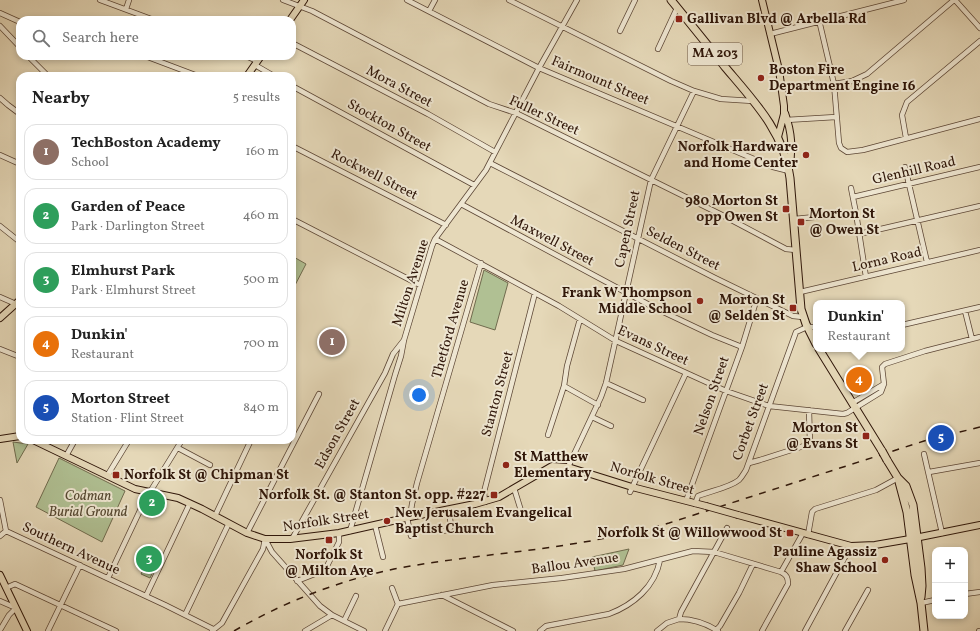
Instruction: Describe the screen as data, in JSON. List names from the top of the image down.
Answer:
{
  "streets": {
    "highway": ["MA 203"],
    "main road": ["Norfolk Street"],
    "street": [
      "Fairmount Street",
      "Mora Street",
      "Fuller Street",
      "Stockton Street",
      "Glenhill Road",
      "Rockwell Street",
      "Capen Street",
      "Maxwell Street",
      "Selden Street",
      "Lorna Road",
      "Milton Avenue",
      "Thetford Avenue",
      "Evans Street",
      "Stanton Street",
      "Nelson Street",
      "Corbet Street",
      "Edson Street",
      "Southern Avenue",
      "Ballou Avenue"
    ]
  },
  "crossings": [
    ["MA 203", "Fairmount Street"],
    ["MA 203", "Fuller Street"],
    ["MA 203", "Selden Street"],
    ["MA 203", "Lorna Road"],
    ["MA 203", "Corbet Street"],
    ["Fairmount Street", "Capen Street"],
    ["Fairmount Street", "Milton Avenue"],
    ["Mora Street", "Milton Avenue"],
    ["Fuller Street", "Capen Street"],
    ["Fuller Street", "Milton Avenue"],
    ["Stockton Street", "Milton Avenue"],
    ["Rockwell Street", "Milton Avenue"],
    ["Capen Street", "Maxwell Street"],
    ["Capen Street", "Selden Street"],
    ["Capen Street", "Evans Street"],
    ["Capen Street", "Norfolk Street"],
    ["Maxwell Street", "Milton Avenue"],
    ["Maxwell Street", "Nelson Street"],
    ["Selden Street", "Milton Avenue"],
    ["Selden Street", "Nelson Street"],
    ["Milton Avenue", "Evans Street"],
    ["Milton Avenue", "Edson Street"],
    ["Milton Avenue", "Norfolk Street"],
    ["Thetford Avenue", "Evans Street"],
    ["Thetford Avenue", "Norfolk Street"],
    ["Evans Street", "Stanton Street"],
    ["Evans Street", "Nelson Street"],
    ["Evans Street", "Corbet Street"],
    ["Stanton Street", "Norfolk Street"],
    ["Nelson Street", "Norfolk Street"],
    ["Edson Street", "Norfolk Street"]
  ],
  "parks": ["Codman Burial Ground"],
  "places": {
    "transit": [
      "Gallivan Blvd @ Arbella Rd",
      "980 Morton St opp Owen St",
      "Morton St @ Owen St",
      "Morton St @ Selden St",
      "Morton St @ Evans St",
      "Norfolk St @ Chipman St",
      "Norfolk St. @ Stanton St. opp. #227",
      "Norfolk St @ Willowwood St",
      "Norfolk St @ Milton Ave"
    ],
    "other": [
      "Boston Fire Department Engine 16",
      "Norfolk Hardware and Home Center",
      "Frank W Thompson Middle School",
      "St Matthew Elementary",
      "New Jerusalem Evangelical Baptist Church",
      "Pauline Agassiz Shaw School"
    ]
  },
  "page": {
    "search": "Search here",
    "heading": ["Nearby", "5 results"],
    "list": [
      {
        "mark": "1",
        "name": "TechBoston Academy",
        "note": "School",
        "value": "160 m"
      },
      {
        "mark": "2",
        "name": "Garden of Peace",
        "note": "Park · Darlington Street",
        "value": "460 m"
      },
      {
        "mark": "3",
        "name": "Elmhurst Park",
        "note": "Park · Elmhurst Street",
        "value": "500 m"
      },
      {
        "mark": "4",
        "name": "Dunkin'",
        "note": "Restaurant",
        "value": "700 m"
      },
      {
        "mark": "5",
        "name": "Morton Street",
        "note": "Station · Flint Street",
        "value": "840 m"
      }
    ],
    "popup": ["Dunkin'", "Restaurant"],
    "pins": [
      "1",
      "4",
      "5",
      "2",
      "3"
    ],
    "map_buttons": ["+", "−"]
  }
}
